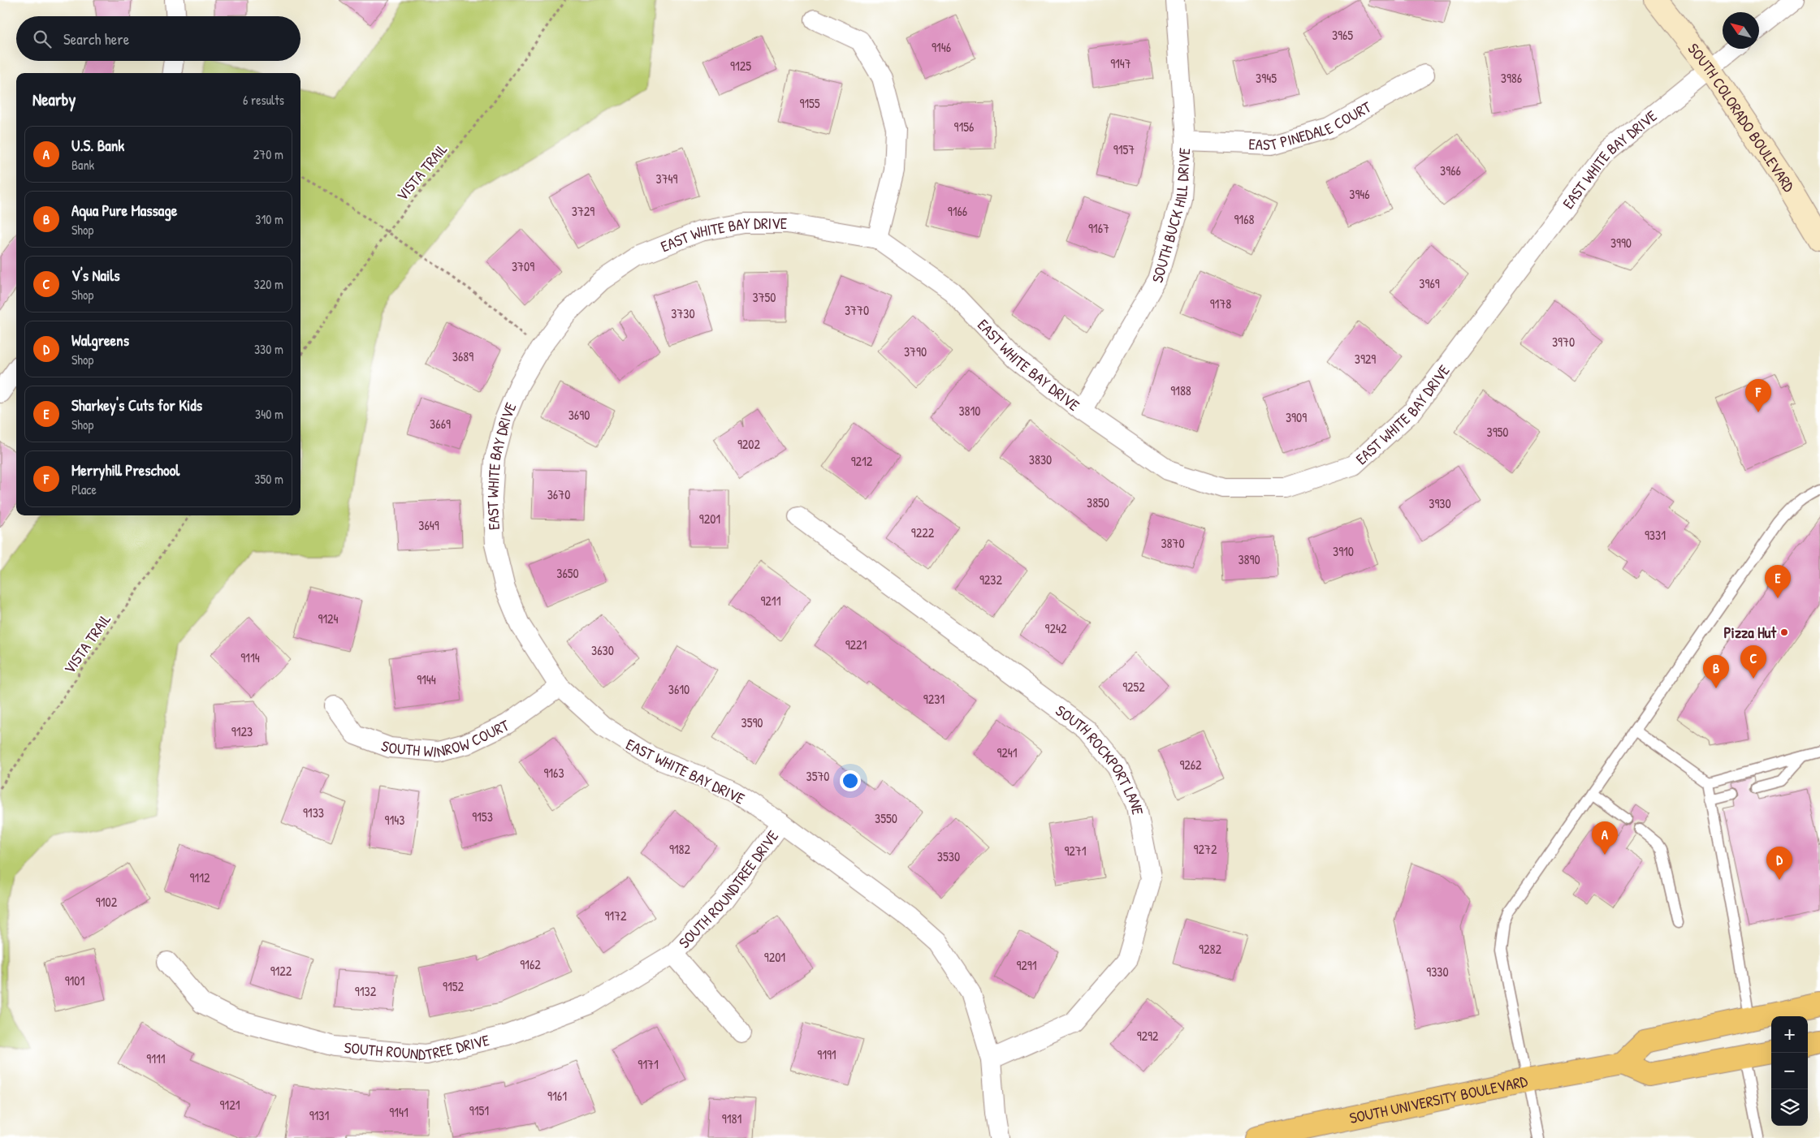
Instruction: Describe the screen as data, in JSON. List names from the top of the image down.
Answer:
{
  "streets": {
    "main road": ["SOUTH COLORADO BOULEVARD", "SOUTH UNIVERSITY BOULEVARD"],
    "street": [
      "EAST PINEDALE COURT",
      "EAST WHITE BAY DRIVE",
      "SOUTH BUCK HILL DRIVE",
      "SOUTH WINROW COURT",
      "SOUTH ROCKPORT LANE",
      "SOUTH ROUNDTREE DRIVE"
    ],
    "path": ["VISTA TRAIL"]
  },
  "crossings": [
    ["SOUTH COLORADO BOULEVARD", "EAST WHITE BAY DRIVE"],
    ["EAST PINEDALE COURT", "SOUTH BUCK HILL DRIVE"],
    ["EAST WHITE BAY DRIVE", "SOUTH BUCK HILL DRIVE"],
    ["EAST WHITE BAY DRIVE", "SOUTH WINROW COURT"],
    ["EAST WHITE BAY DRIVE", "SOUTH ROCKPORT LANE"],
    ["EAST WHITE BAY DRIVE", "SOUTH ROUNDTREE DRIVE"]
  ],
  "places": ["Pizza Hut"],
  "house_numbers": [
    "3965",
    "9146",
    "9147",
    "9125",
    "3945",
    "3986",
    "9155",
    "9156",
    "9157",
    "3966",
    "3749",
    "3946",
    "3729",
    "9166",
    "9168",
    "9167",
    "3990",
    "3709",
    "3969",
    "3750",
    "9178",
    "3770",
    "3730",
    "3970",
    "3790",
    "3689",
    "3929",
    "9188",
    "3810",
    "3690",
    "3909",
    "3669",
    "3950",
    "9202",
    "3830",
    "9212",
    "3670",
    "3850",
    "3930",
    "9201",
    "3649",
    "9222",
    "9331",
    "3870",
    "3910",
    "3890",
    "3650",
    "9232",
    "9211",
    "9124",
    "9242",
    "9221",
    "3630",
    "9114",
    "9144",
    "9252",
    "3610",
    "9231",
    "3590",
    "9123",
    "9241",
    "9262",
    "9163",
    "3570",
    "9133",
    "9153",
    "3550",
    "9143",
    "9182",
    "9272",
    "9271",
    "3530",
    "9112",
    "9102",
    "9172",
    "9282",
    "9201",
    "9162",
    "9291",
    "9122",
    "9330",
    "9101",
    "9152",
    "9132",
    "9292",
    "9191",
    "9111",
    "9171",
    "9161",
    "9121",
    "9151",
    "9141",
    "9131",
    "9181"
  ],
  "north": "top left",
  "page": {
    "search": "Search here",
    "heading": ["Nearby", "6 results"],
    "list": [
      {
        "mark": "A",
        "name": "U.S. Bank",
        "note": "Bank",
        "value": "270 m"
      },
      {
        "mark": "B",
        "name": "Aqua Pure Massage",
        "note": "Shop",
        "value": "310 m"
      },
      {
        "mark": "C",
        "name": "V's Nails",
        "note": "Shop",
        "value": "320 m"
      },
      {
        "mark": "D",
        "name": "Walgreens",
        "note": "Shop",
        "value": "330 m"
      },
      {
        "mark": "E",
        "name": "Sharkey's Cuts for Kids",
        "note": "Shop",
        "value": "340 m"
      },
      {
        "mark": "F",
        "name": "Merryhill Preschool",
        "note": "Place",
        "value": "350 m"
      }
    ],
    "pins": [
      "F",
      "E",
      "C",
      "B",
      "A",
      "D"
    ],
    "map_buttons": ["+", "−"]
  }
}
